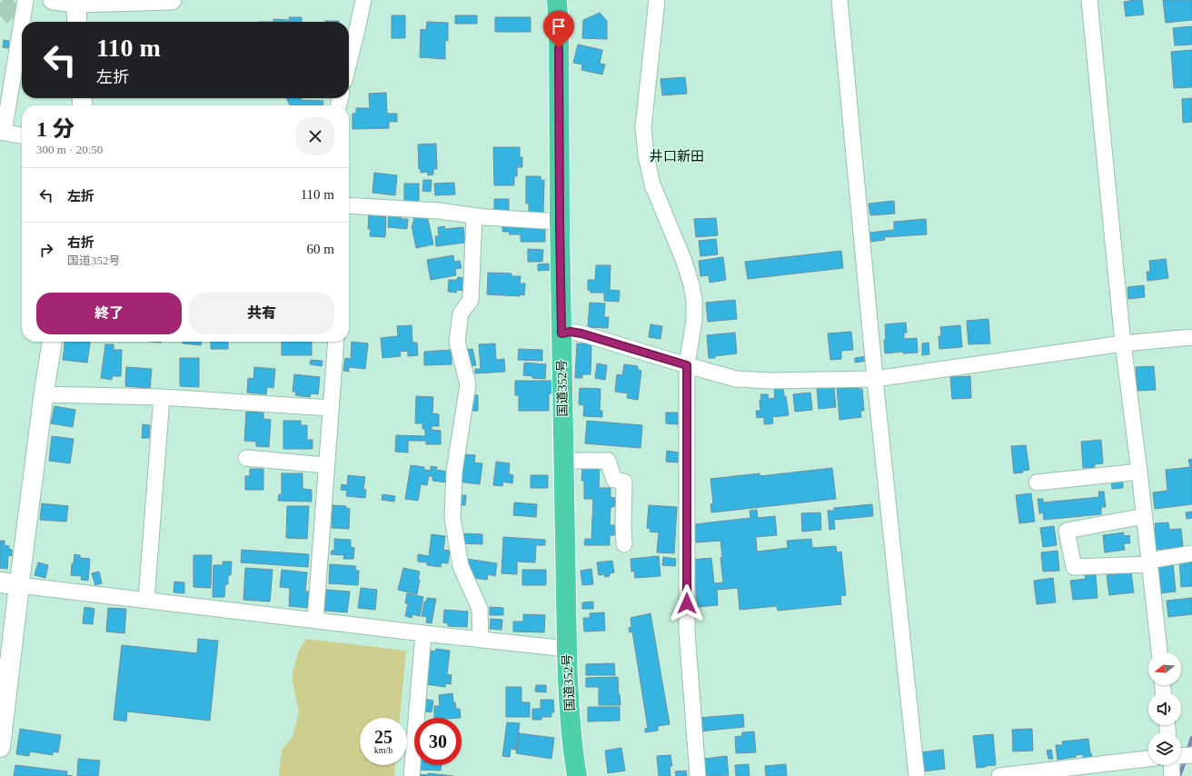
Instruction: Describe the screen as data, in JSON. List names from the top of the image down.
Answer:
{
  "streets": {
    "highway": ["国道352号"]
  },
  "districts": ["井口新田"],
  "north": "left",
  "page": {
    "turn": ["110 m", "左折"],
    "heading": ["1 分", "300 m · 20:50"],
    "list": [
      {
        "name": "左折",
        "value": "110 m"
      },
      {
        "name": "右折",
        "note": "国道352号",
        "value": "60 m"
      }
    ],
    "buttons": ["終了", "共有"],
    "speed": "25 km/h",
    "limit": "30"
  }
}
